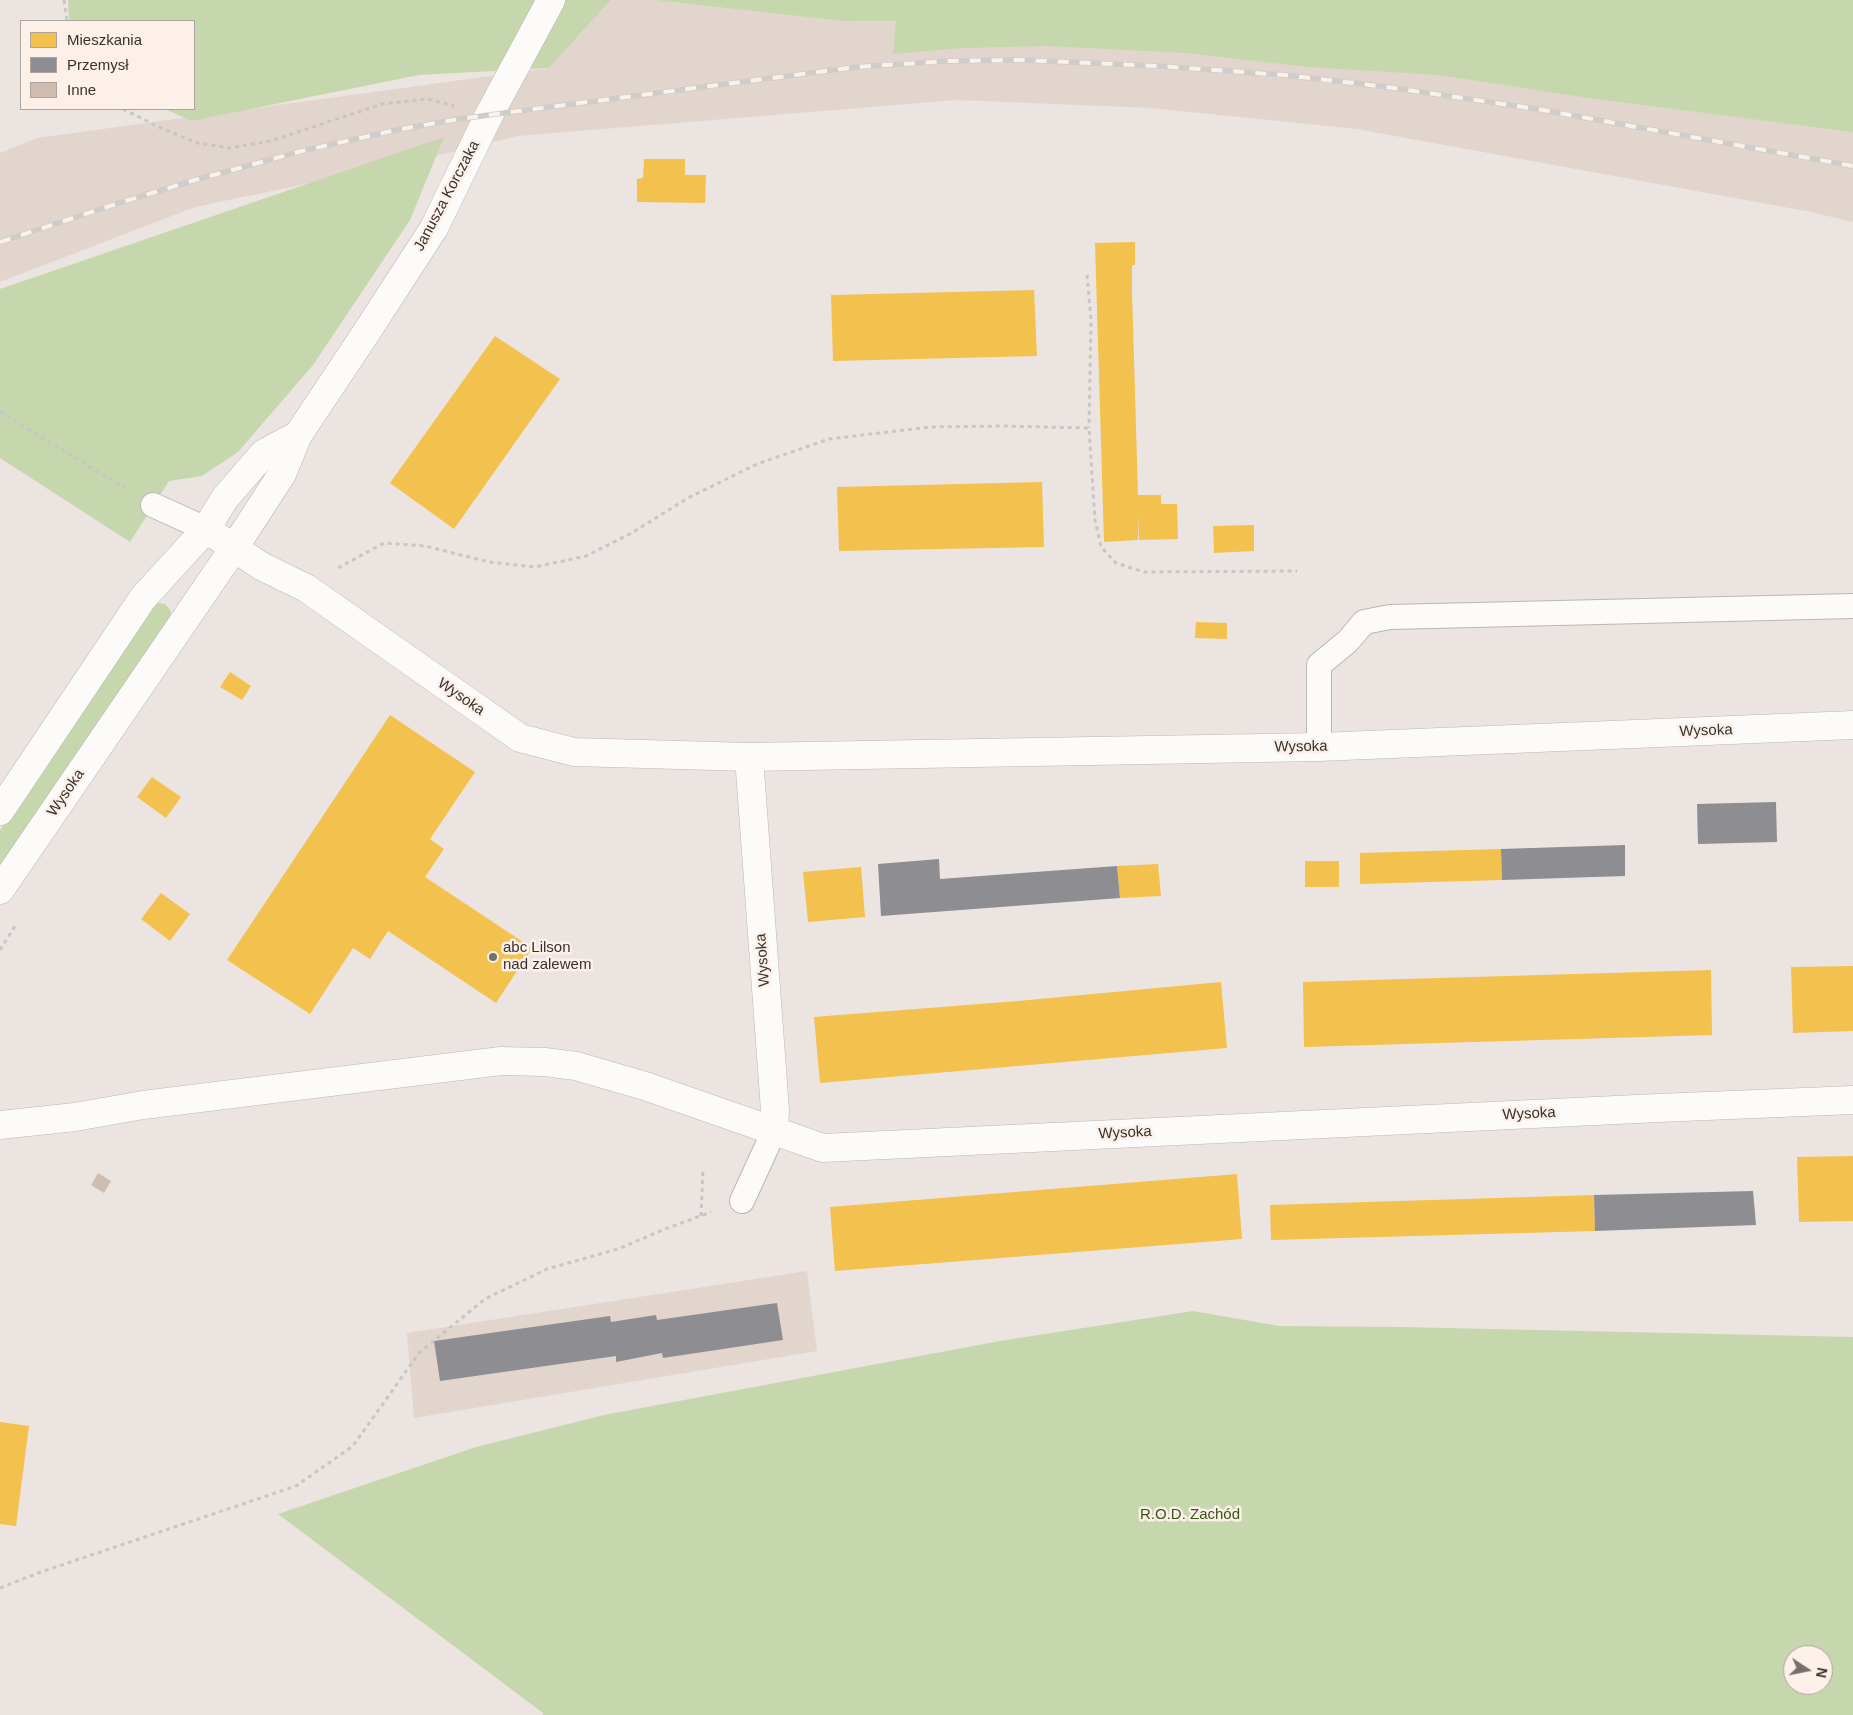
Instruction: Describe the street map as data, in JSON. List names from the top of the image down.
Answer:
{
  "streets": {
    "street": ["Janusza Korczaka", "Wysoka"]
  },
  "crossings": [
    ["Janusza Korczaka", "Wysoka"]
  ],
  "parks": ["R.O.D. Zachód"],
  "places": ["abc Lilson nad zalewem"],
  "legend": ["Mieszkania", "Przemysł", "Inne"],
  "north": "right"
}
